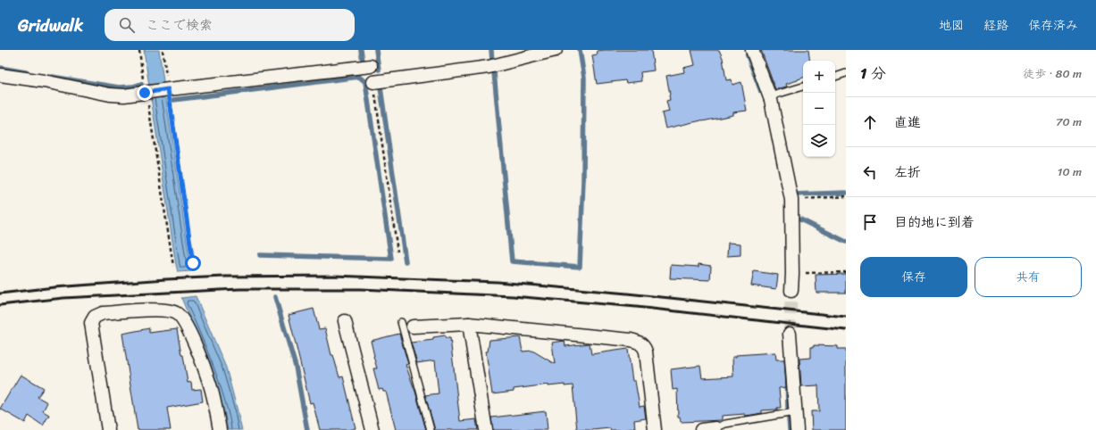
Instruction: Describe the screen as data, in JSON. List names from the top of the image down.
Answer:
{
  "page": {
    "header": "Gridwalk",
    "search": "ここで検索",
    "nav": ["地図", "経路", "保存済み"],
    "heading": ["1 分", "徒歩 · 80 m"],
    "map_buttons": ["+", "−"],
    "list": [
      ["直進", "70 m"],
      ["左折", "10 m"],
      "目的地に到着"
    ],
    "buttons": ["保存", "共有"]
  }
}
